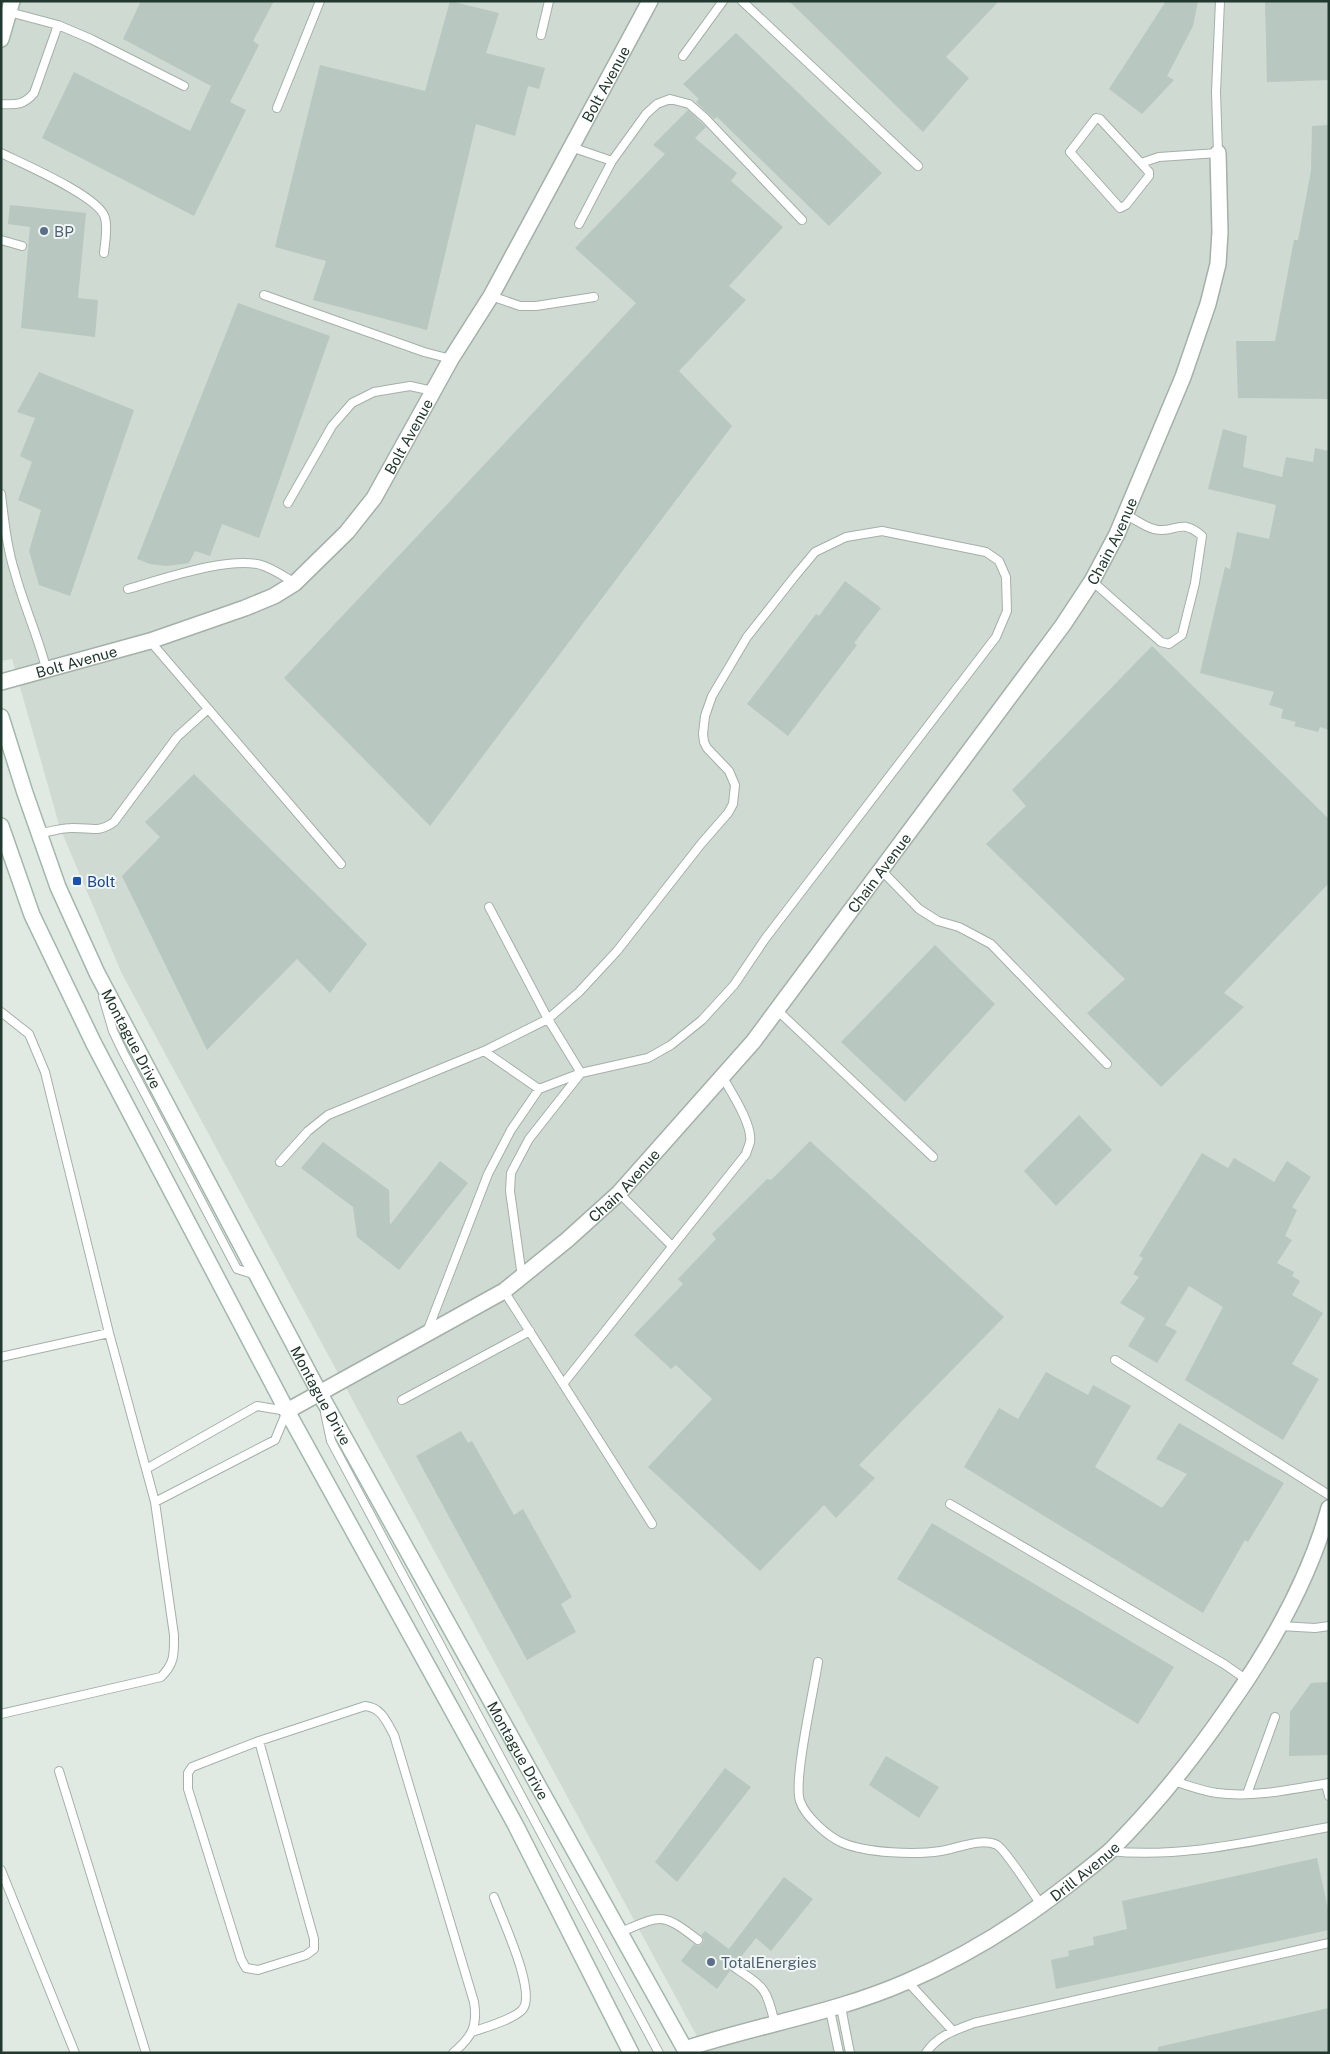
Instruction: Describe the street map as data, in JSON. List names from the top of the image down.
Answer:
{
  "streets": {
    "street": [
      "Bolt Avenue",
      "Chain Avenue",
      "Montague Drive",
      "Drill Avenue"
    ]
  },
  "crossings": [
    ["Chain Avenue", "Montague Drive"],
    ["Montague Drive", "Drill Avenue"]
  ],
  "places": {
    "other": ["BP", "TotalEnergies"],
    "transit": ["Bolt"]
  }
}
